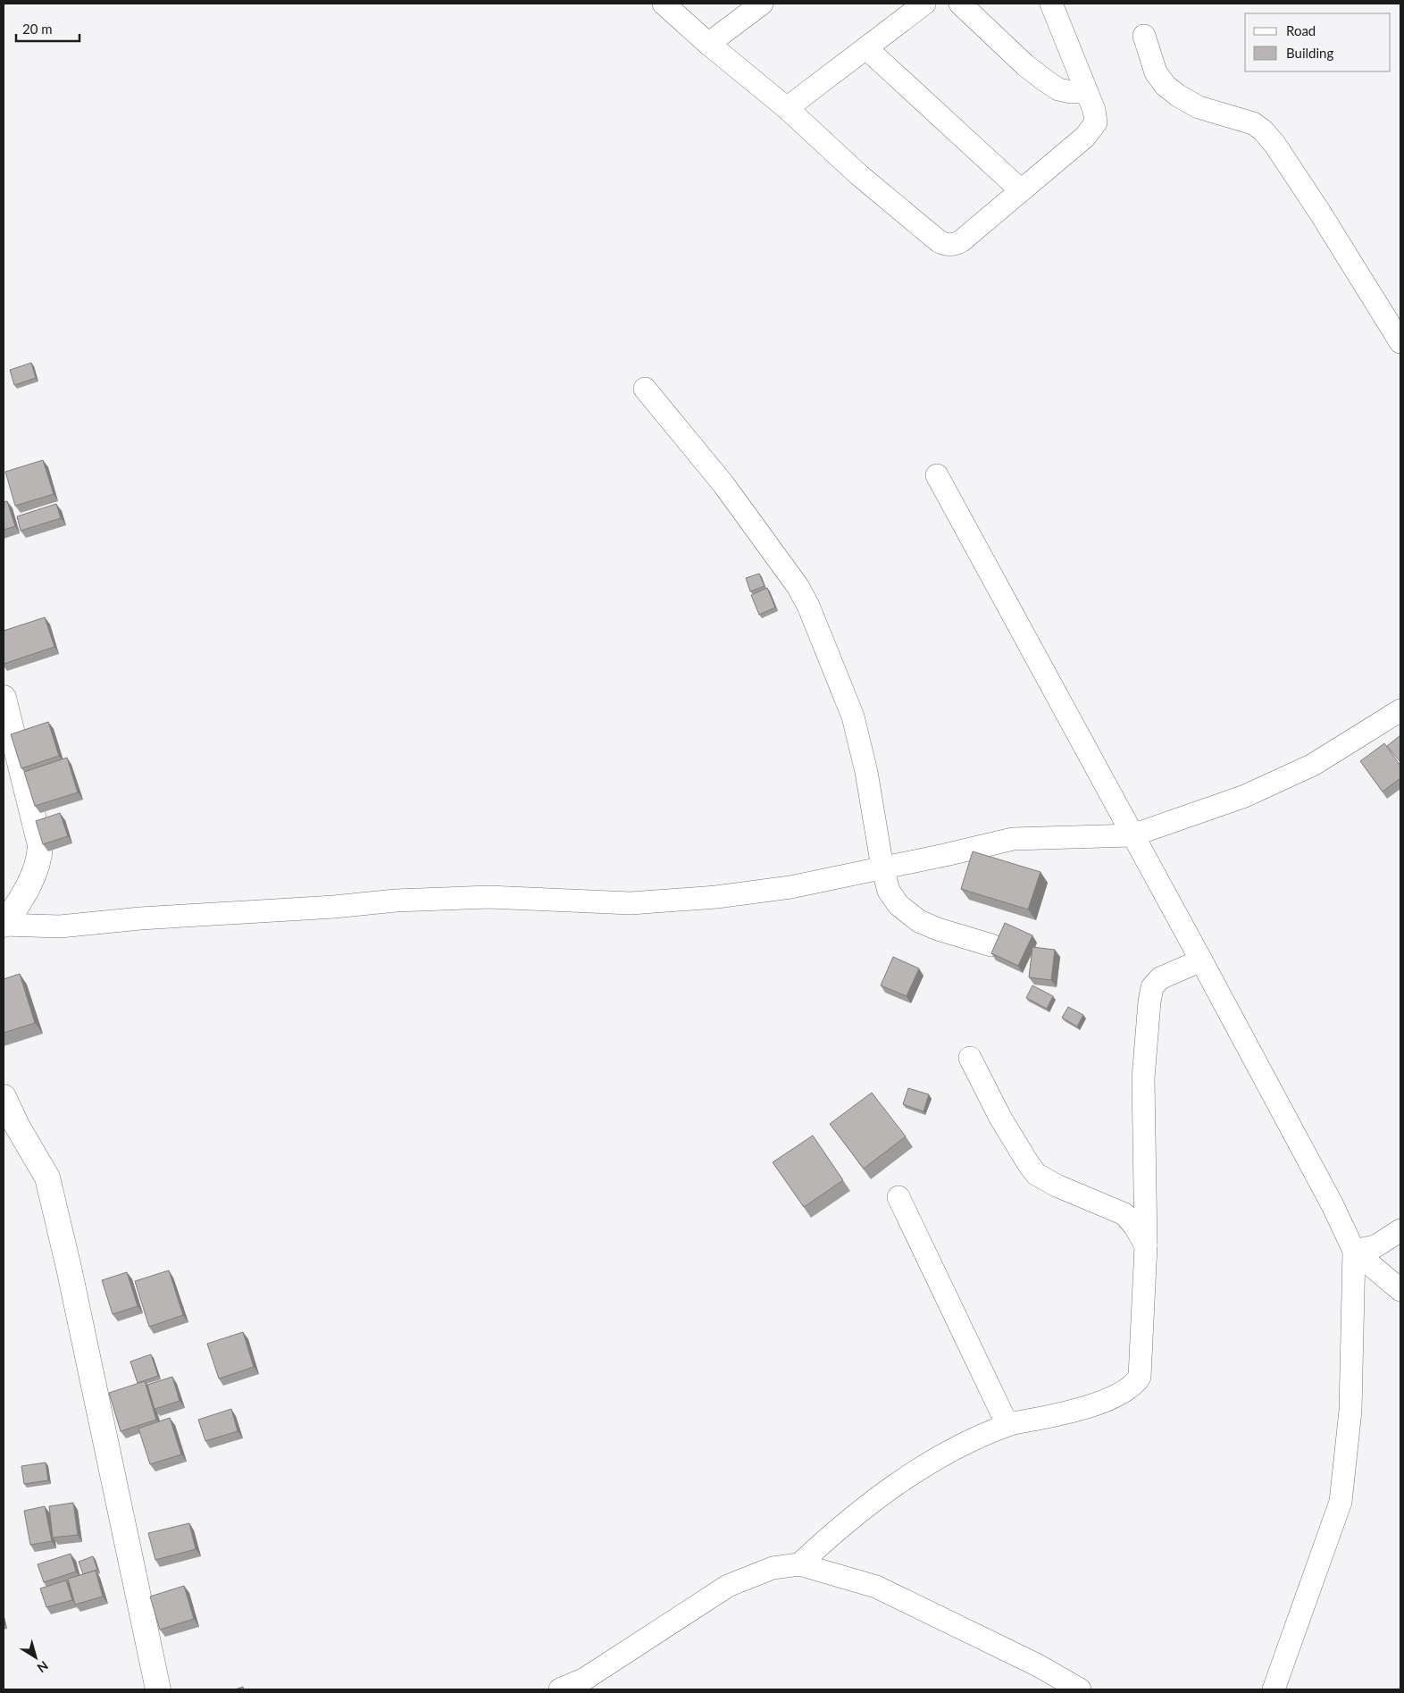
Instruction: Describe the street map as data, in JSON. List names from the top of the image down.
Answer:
{
  "legend": ["Road", "Building"],
  "scale_bar": "20 m",
  "north": "bottom right"
}
